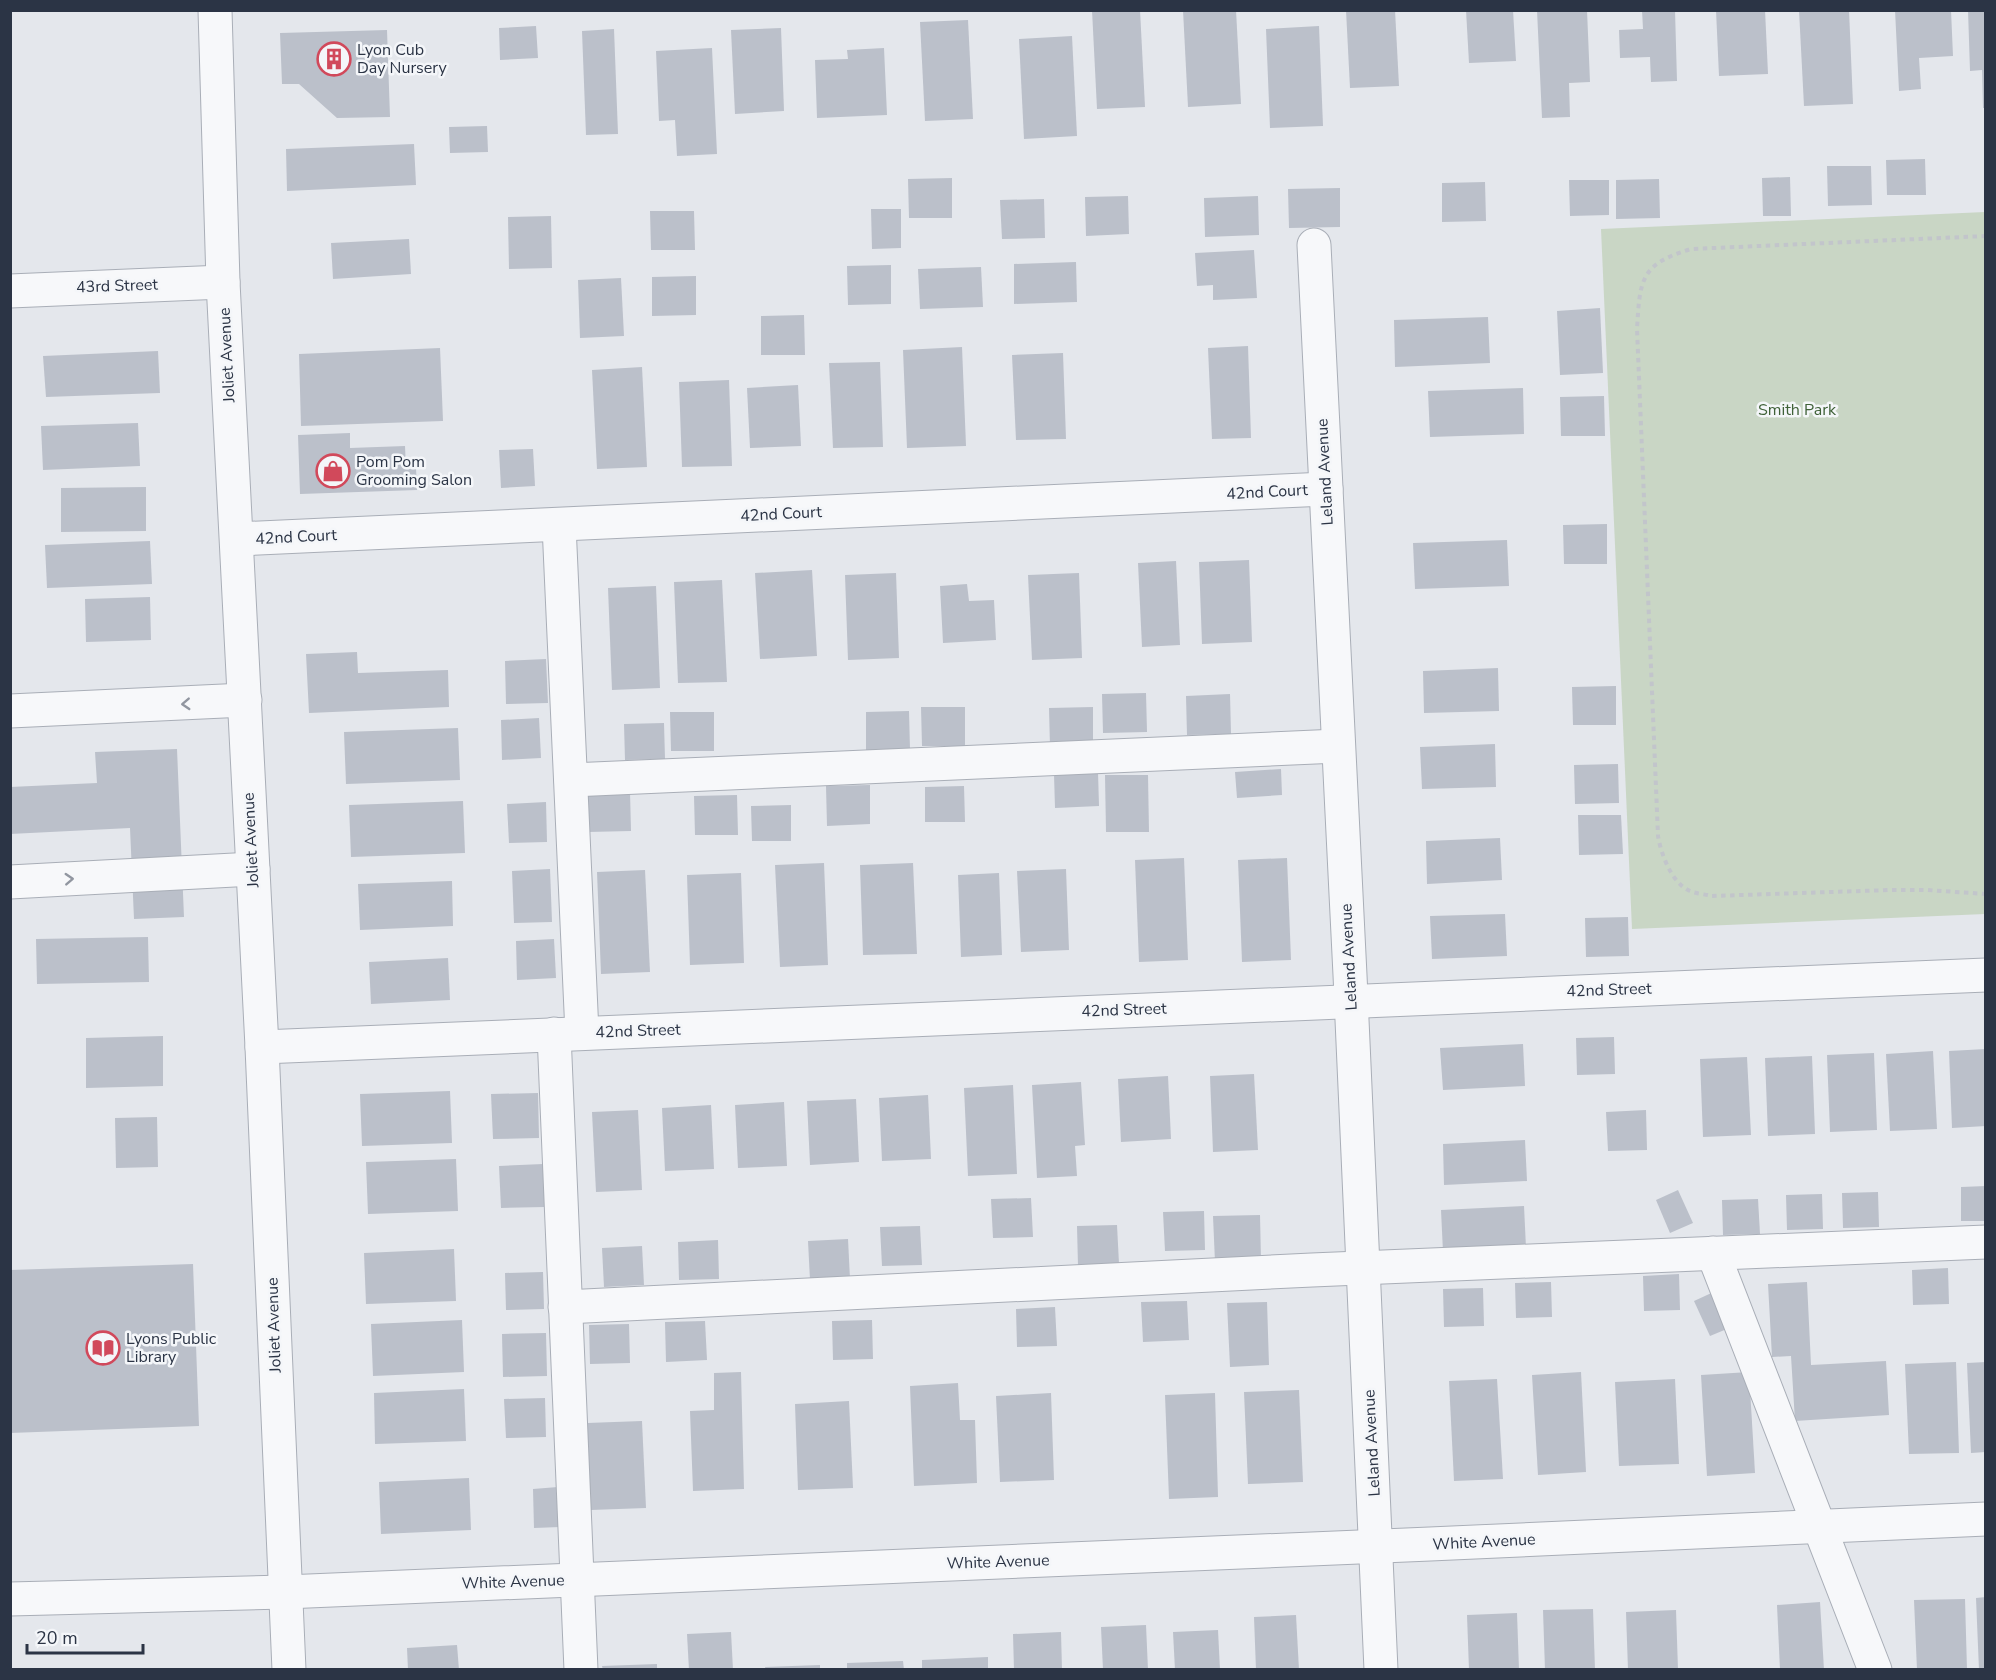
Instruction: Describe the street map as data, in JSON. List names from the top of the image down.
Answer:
{
  "streets": {
    "street": [
      "43rd Street",
      "Joliet Avenue",
      "Leland Avenue",
      "42nd Court",
      "42nd Street",
      "White Avenue"
    ]
  },
  "crossings": [
    ["43rd Street", "Joliet Avenue"],
    ["Joliet Avenue", "42nd Court"],
    ["Joliet Avenue", "42nd Street"],
    ["Joliet Avenue", "White Avenue"],
    ["Leland Avenue", "42nd Court"],
    ["Leland Avenue", "42nd Street"],
    ["Leland Avenue", "White Avenue"]
  ],
  "parks": ["Smith Park"],
  "places": {
    "building": ["Lyon Cub Day Nursery"],
    "shop": ["Pom Pom Grooming Salon"],
    "library": ["Lyons Public Library"]
  },
  "scale_bar": "20 m"
}
